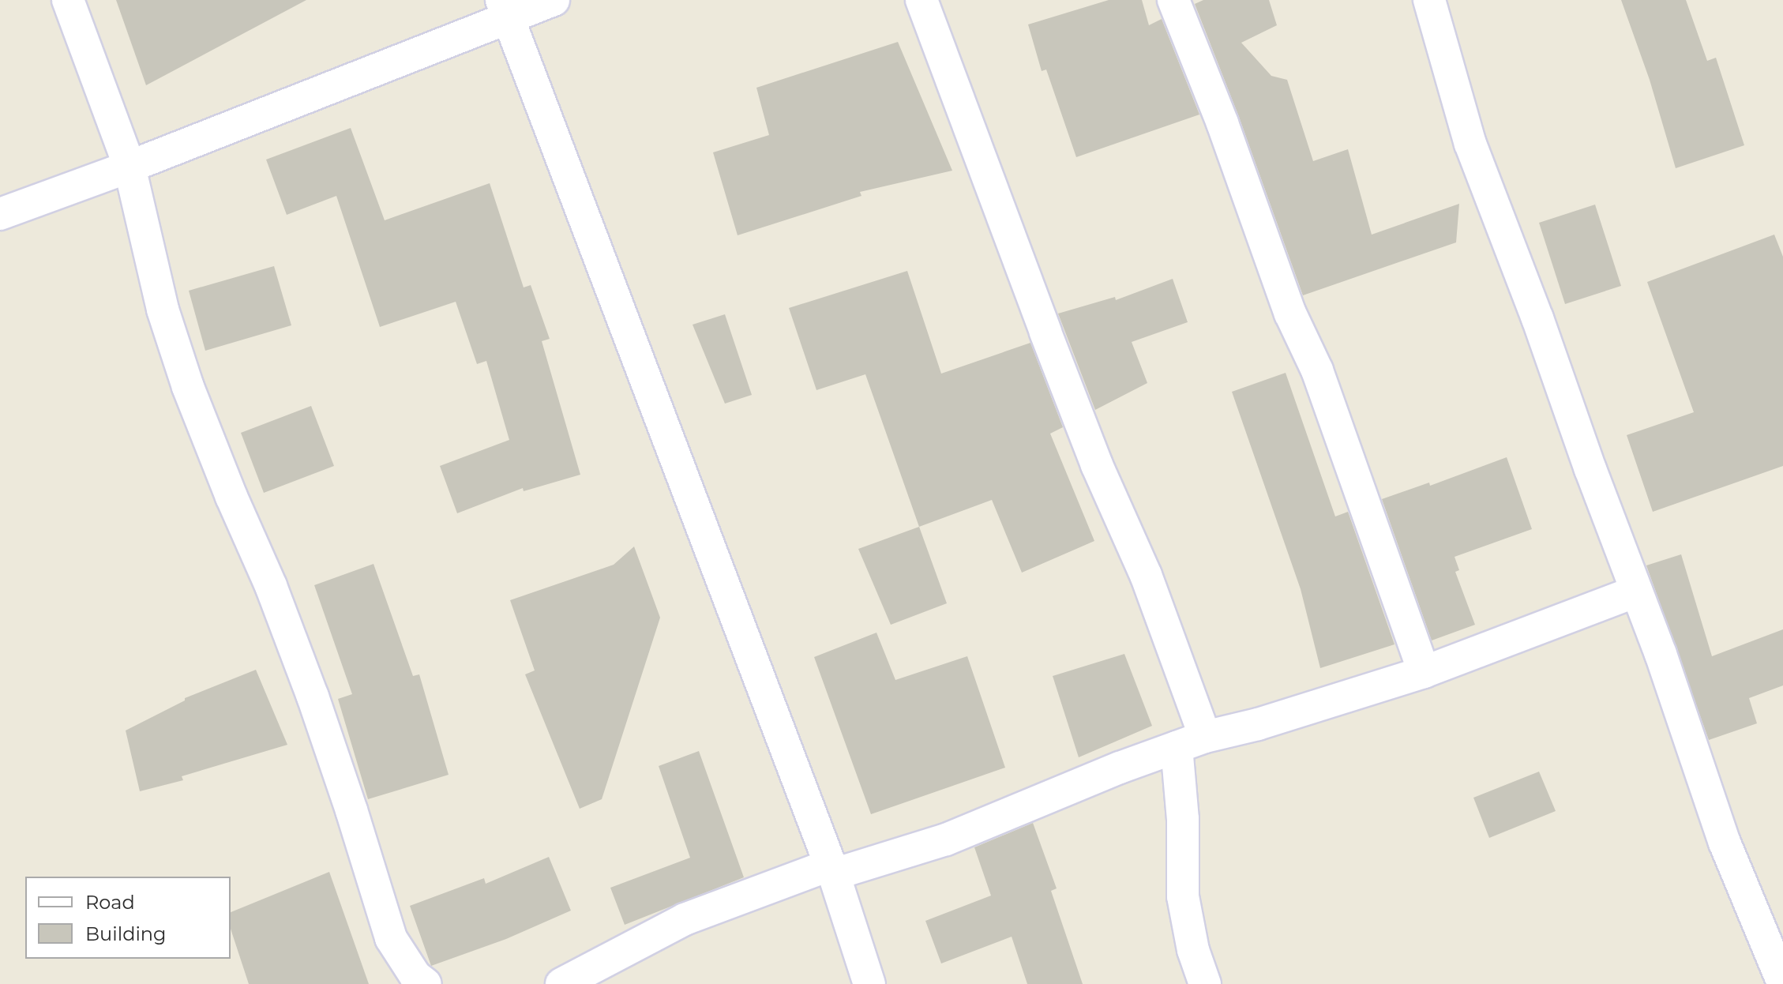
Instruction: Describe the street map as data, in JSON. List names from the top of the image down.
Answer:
{
  "legend": ["Road", "Building"]
}
